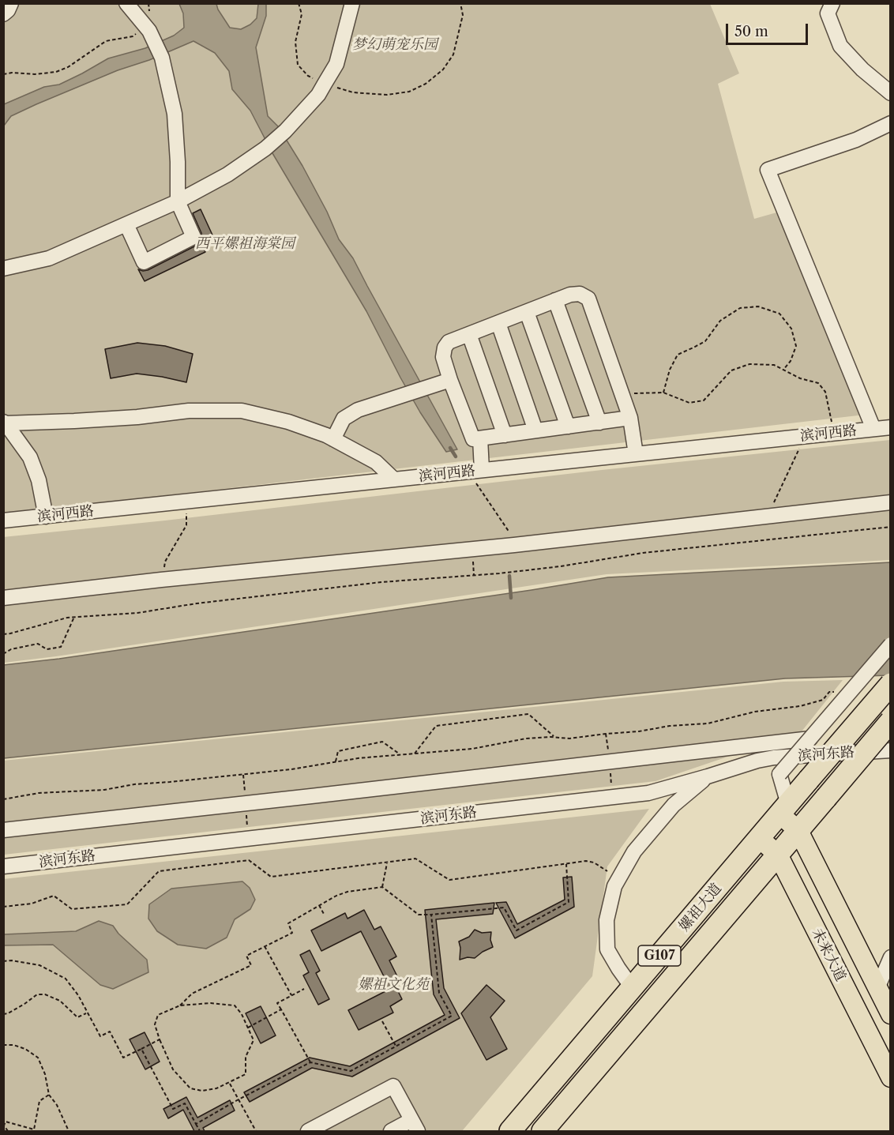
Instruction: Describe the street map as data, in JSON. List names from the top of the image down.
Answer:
{
  "streets": {
    "highway": ["嫘祖大道", "G107"],
    "main road": ["未来大道"],
    "street": ["滨河西路", "滨河东路"]
  },
  "crossings": [
    ["嫘祖大道", "未来大道"]
  ],
  "parks": ["梦幻萌宠乐园", "西平嫘祖海棠园", "嫘祖文化苑"],
  "scale_bar": "50 m"
}
